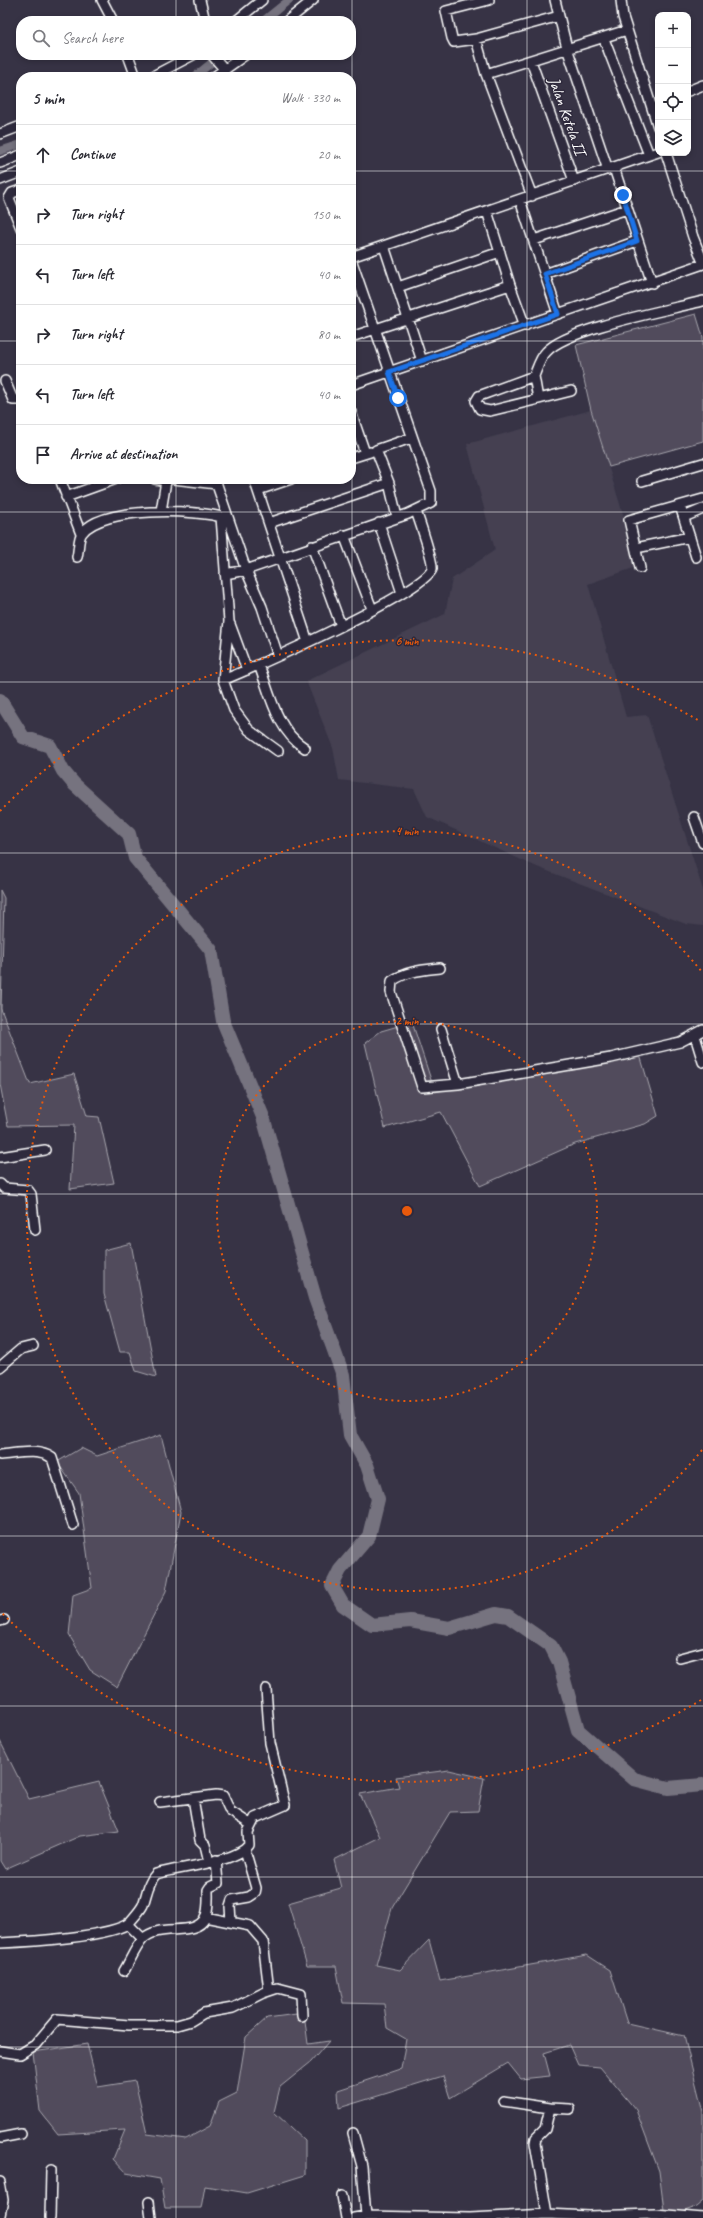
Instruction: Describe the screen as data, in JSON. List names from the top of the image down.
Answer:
{
  "streets": {
    "street": ["Jalan Ketela II"]
  },
  "page": {
    "map_buttons": ["+", "−"],
    "search": "Search here",
    "heading": ["5 min", "Walk · 330 m"],
    "list": [
      ["Continue", "20 m"],
      ["Turn right", "150 m"],
      ["Turn left", "40 m"],
      ["Turn right", "80 m"],
      ["Turn left", "40 m"],
      "Arrive at destination"
    ]
  },
  "rings": ["6 min", "4 min", "2 min"]
}
